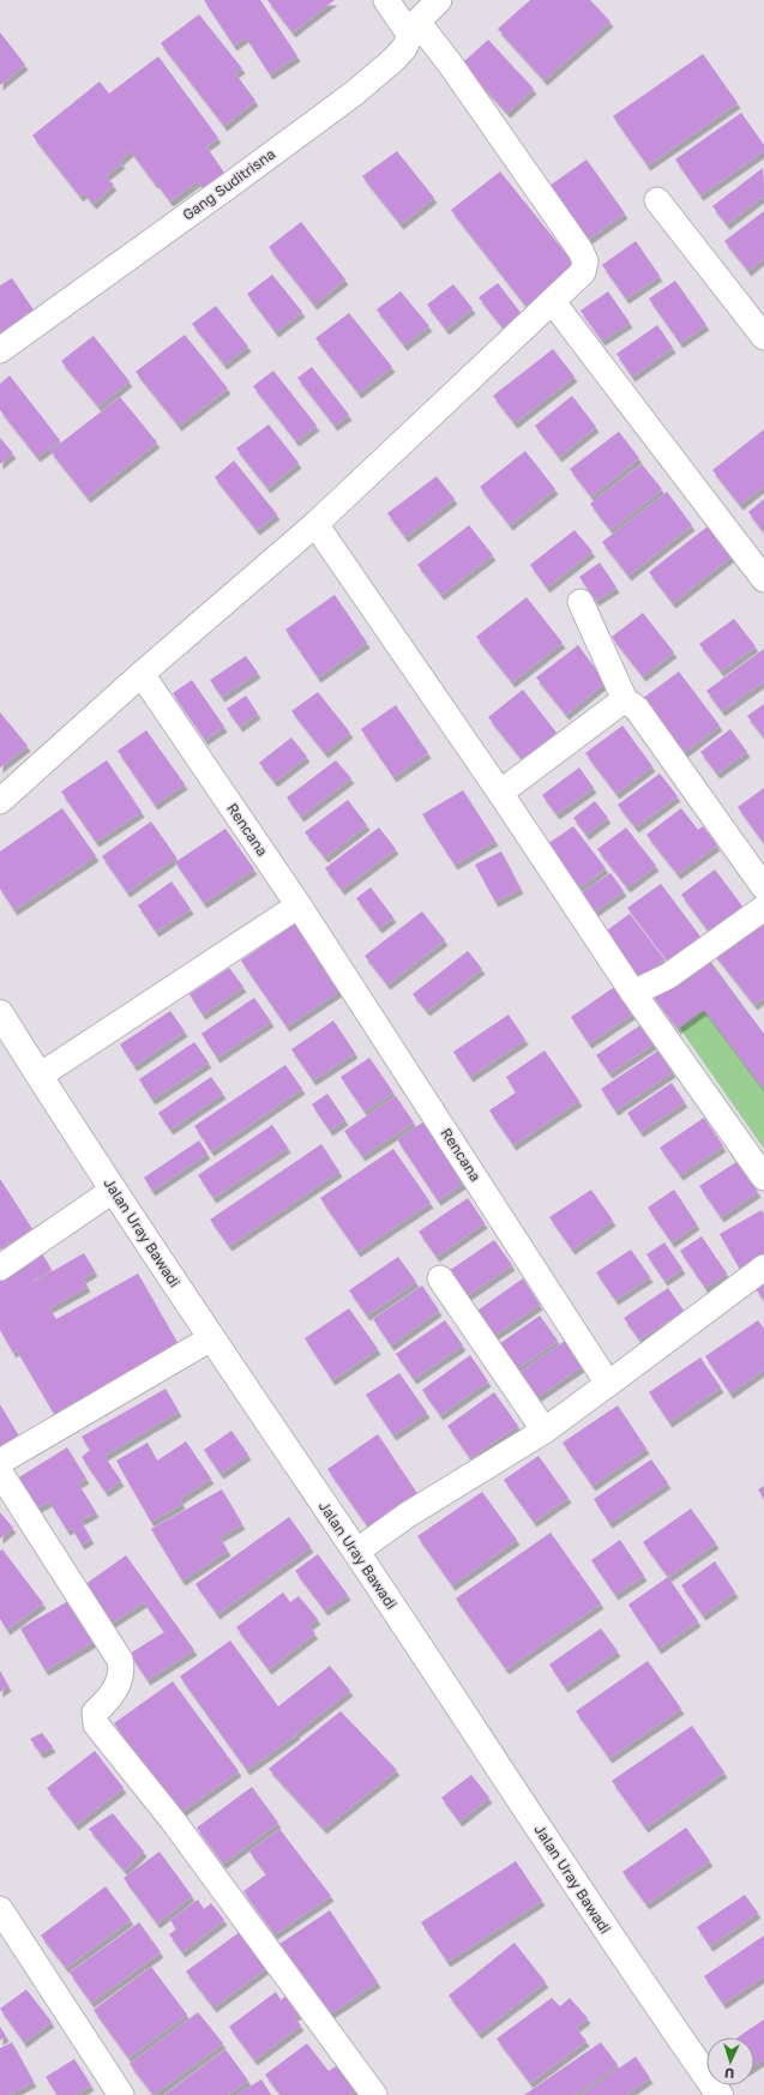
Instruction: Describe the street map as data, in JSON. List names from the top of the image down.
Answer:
{
  "streets": {
    "street": ["Gang Suditrisna", "Rencana", "Jalan Uray Bawadi"]
  },
  "north": "bottom"
}
